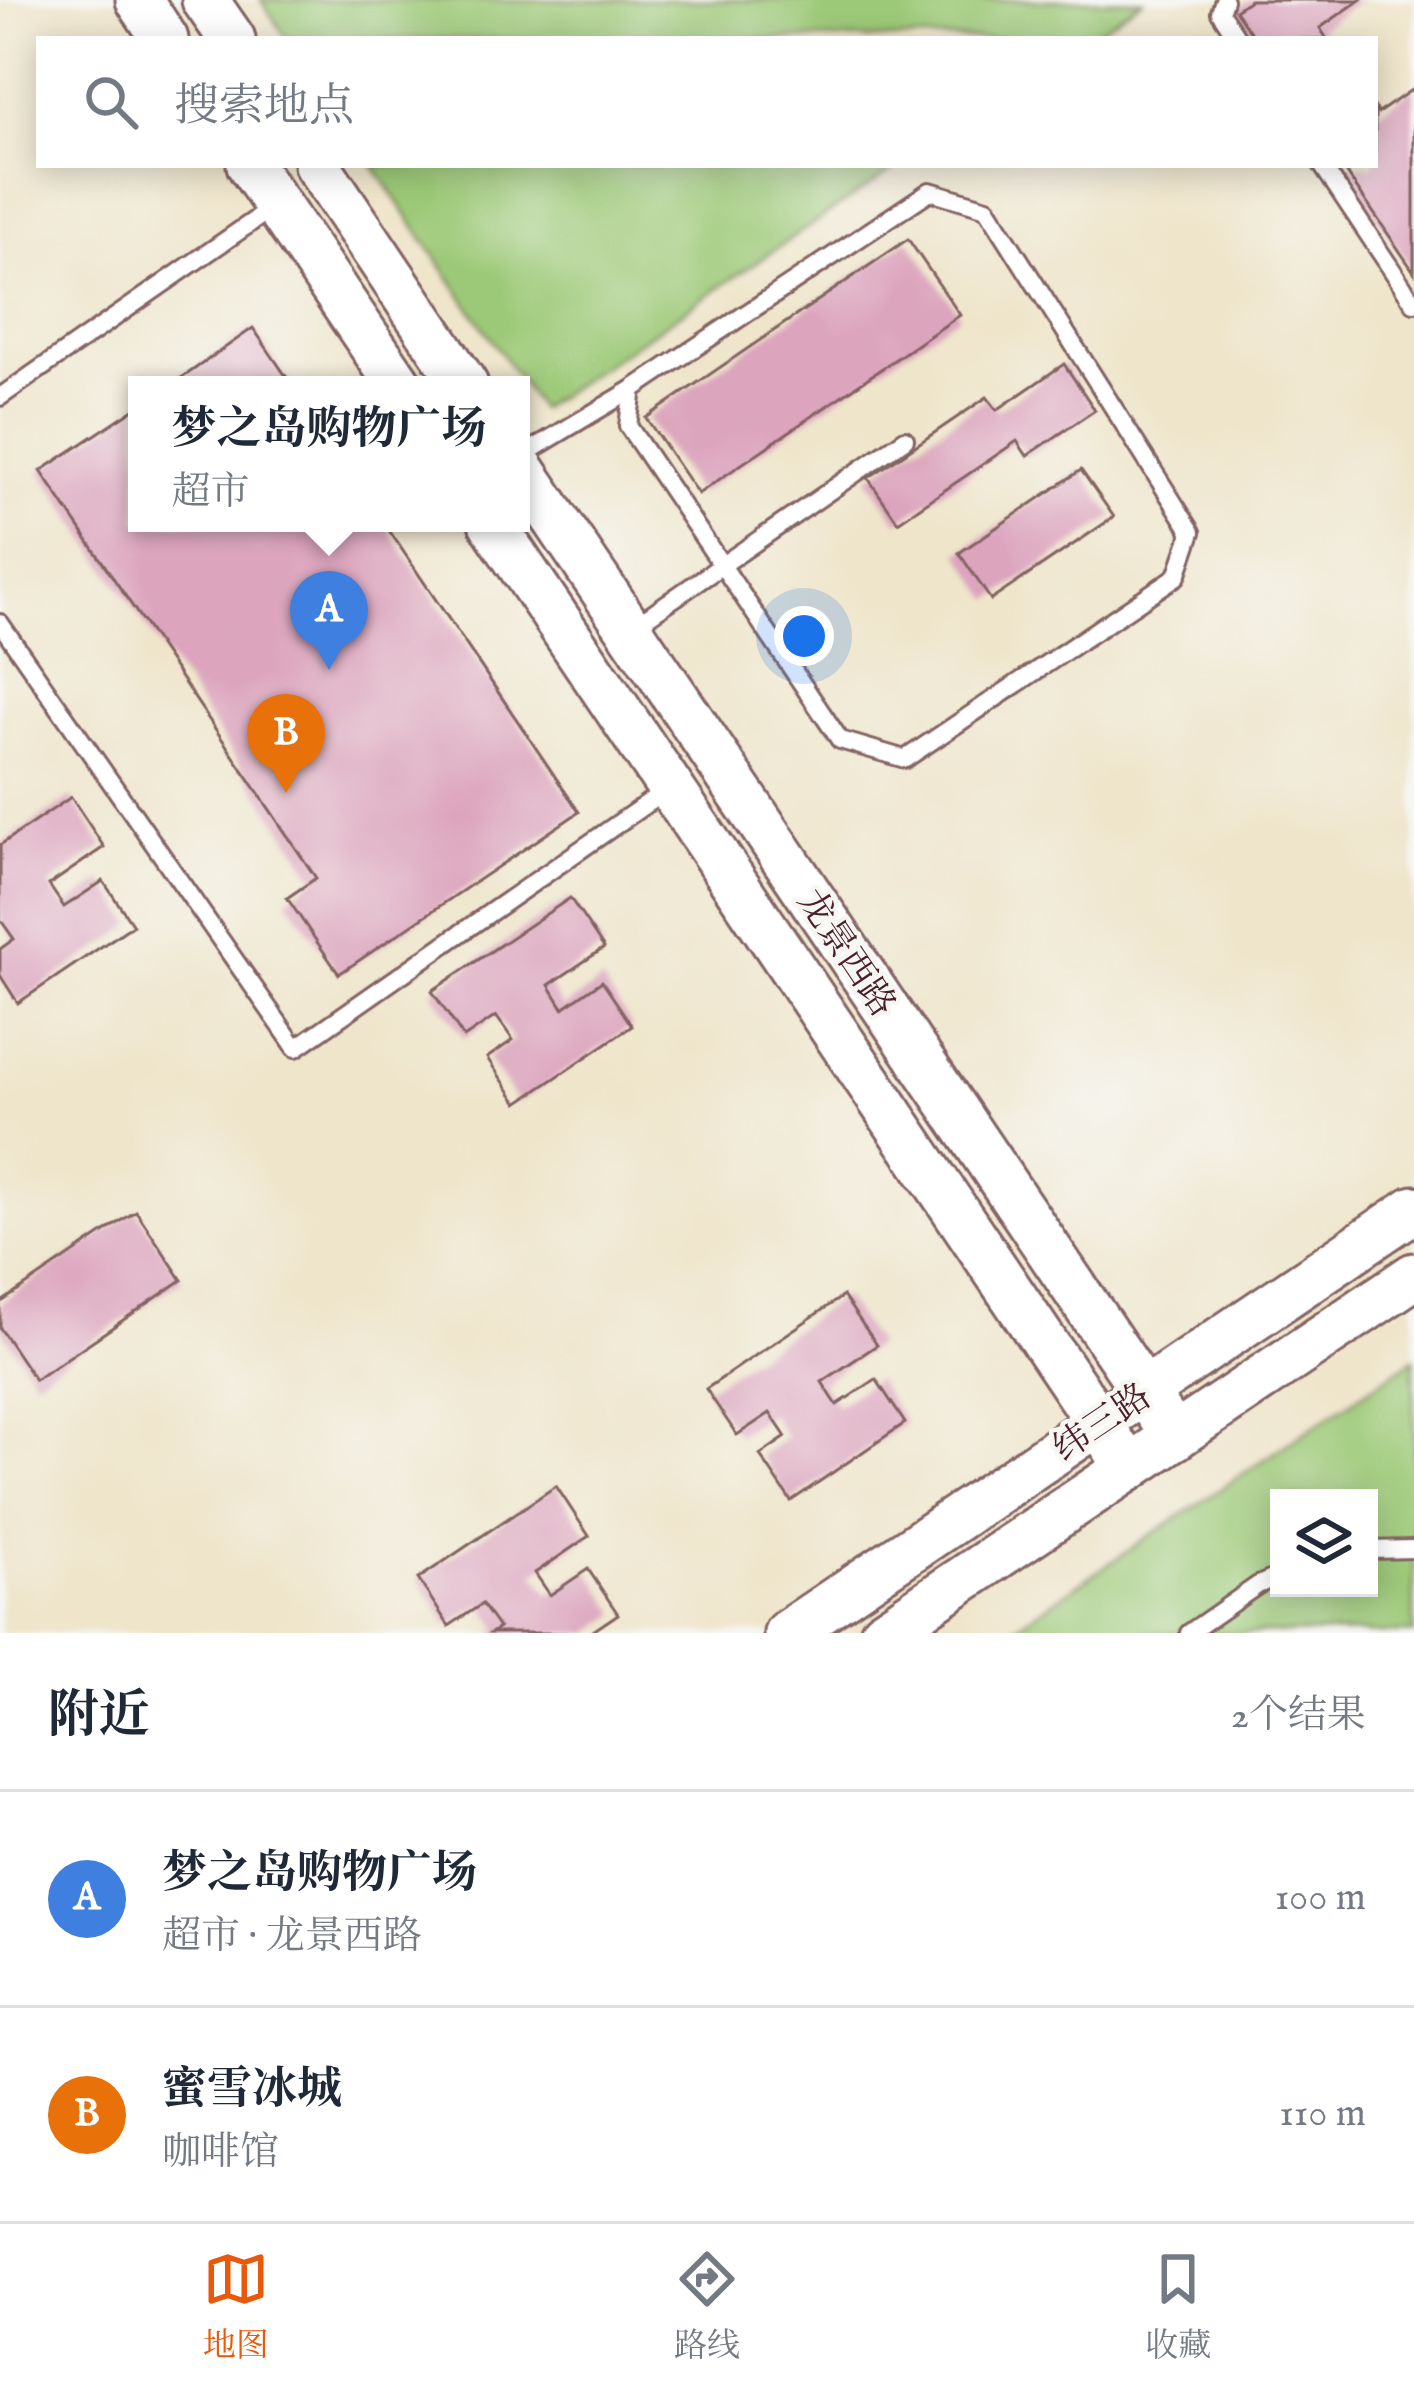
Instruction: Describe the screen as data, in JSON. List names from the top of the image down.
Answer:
{
  "streets": {
    "main road": ["龙景西路", "纬三路"]
  },
  "crossings": [
    ["龙景西路", "纬三路"]
  ],
  "page": {
    "search": "搜索地点",
    "popup": ["梦之岛购物广场", "超市"],
    "pins": ["A", "B"],
    "heading": ["附近", "2个结果"],
    "list": [
      {
        "mark": "A",
        "name": "梦之岛购物广场",
        "note": "超市 · 龙景西路",
        "value": "100 m"
      },
      {
        "mark": "B",
        "name": "蜜雪冰城",
        "note": "咖啡馆",
        "value": "110 m"
      }
    ],
    "nav": ["地图", "路线", "收藏"]
  }
}
